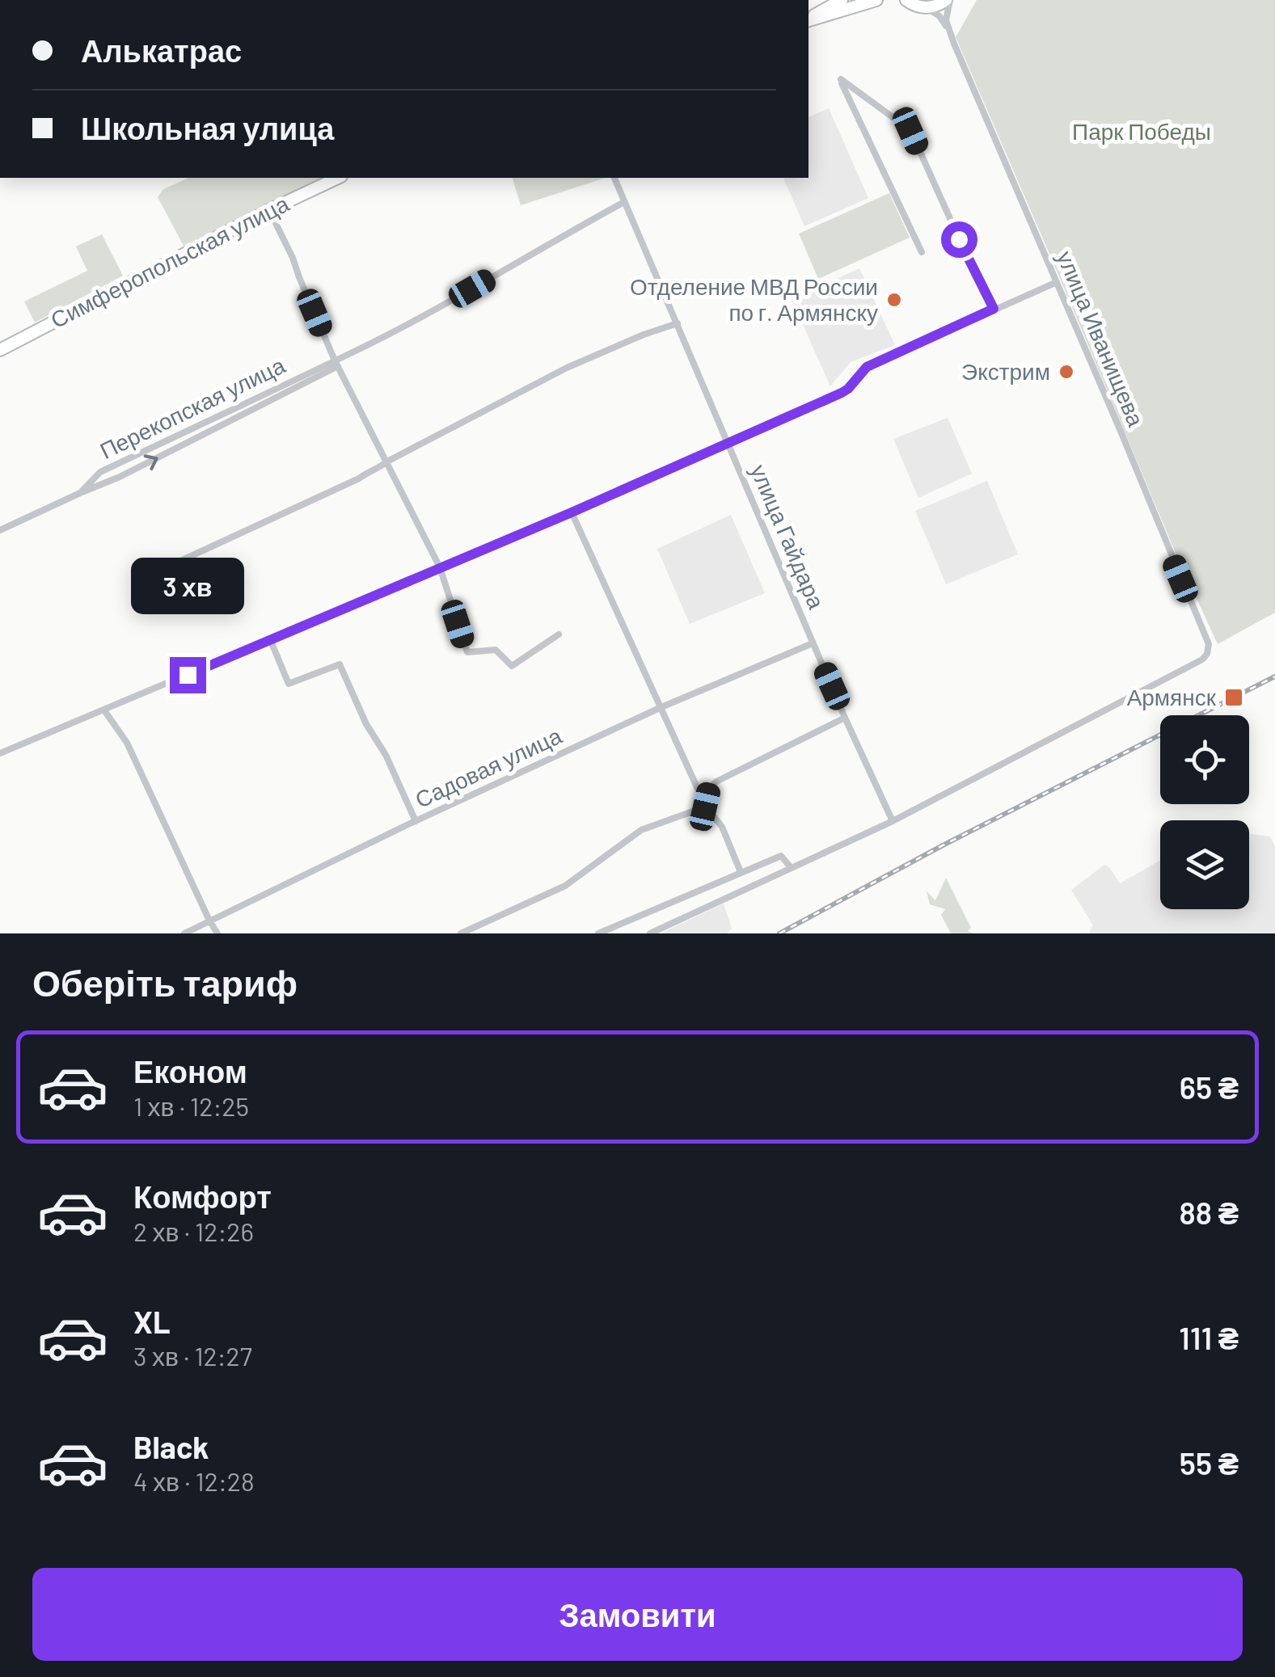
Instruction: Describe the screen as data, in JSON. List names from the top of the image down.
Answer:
{
  "streets": {
    "highway": ["Симферопольская улица"],
    "street": [
      "улица Иванищева",
      "Перекопская улица",
      "улица Гайдара",
      "Садовая улица"
    ]
  },
  "crossings": [
    ["улица Иванищева", "улица Гайдара"],
    ["Перекопская улица", "улица Гайдара"],
    ["улица Гайдара", "Садовая улица"]
  ],
  "parks": ["Парк Победы"],
  "places": {
    "other": ["Отделение МВД России по г. Армянску", "Экстрим"],
    "transit": ["Армянск"]
  },
  "page": {
    "banner": ["Алькатрас", "Школьная улица"],
    "bubble": "3 хв",
    "heading": "Оберіть тариф",
    "list": [
      {
        "name": "Економ",
        "note": "1 хв · 12:25",
        "value": "65 ₴"
      },
      {
        "name": "Комфорт",
        "note": "2 хв · 12:26",
        "value": "88 ₴"
      },
      {
        "name": "XL",
        "note": "3 хв · 12:27",
        "value": "111 ₴"
      },
      {
        "name": "Black",
        "note": "4 хв · 12:28",
        "value": "55 ₴"
      }
    ],
    "buttons": "Замовити"
  }
}
